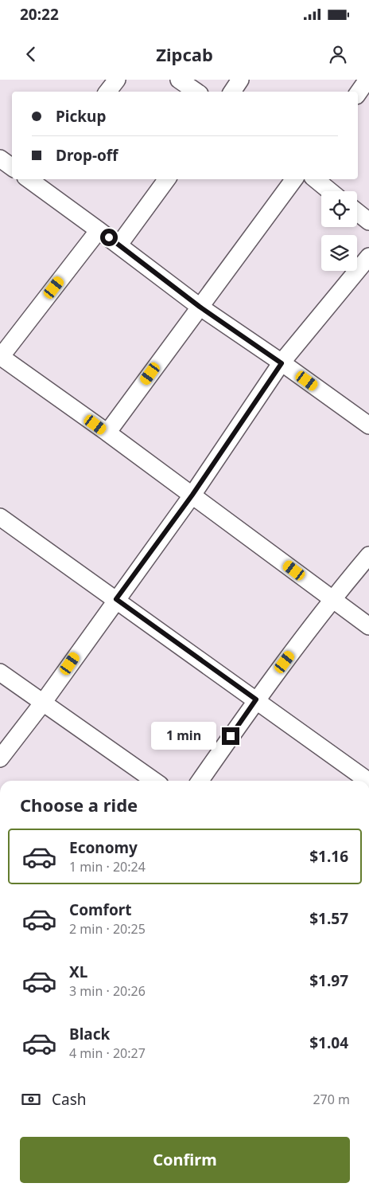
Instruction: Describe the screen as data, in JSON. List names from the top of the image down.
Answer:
{
  "page": {
    "status": "20:22",
    "header": "Zipcab",
    "banner": ["Pickup", "Drop-off"],
    "bubble": "1 min",
    "heading": "Choose a ride",
    "list": [
      {
        "name": "Economy",
        "note": "1 min · 20:24",
        "value": "$1.16"
      },
      {
        "name": "Comfort",
        "note": "2 min · 20:25",
        "value": "$1.57"
      },
      {
        "name": "XL",
        "note": "3 min · 20:26",
        "value": "$1.97"
      },
      {
        "name": "Black",
        "note": "4 min · 20:27",
        "value": "$1.04"
      }
    ],
    "pay": ["Cash", "270 m"],
    "buttons": "Confirm"
  }
}
